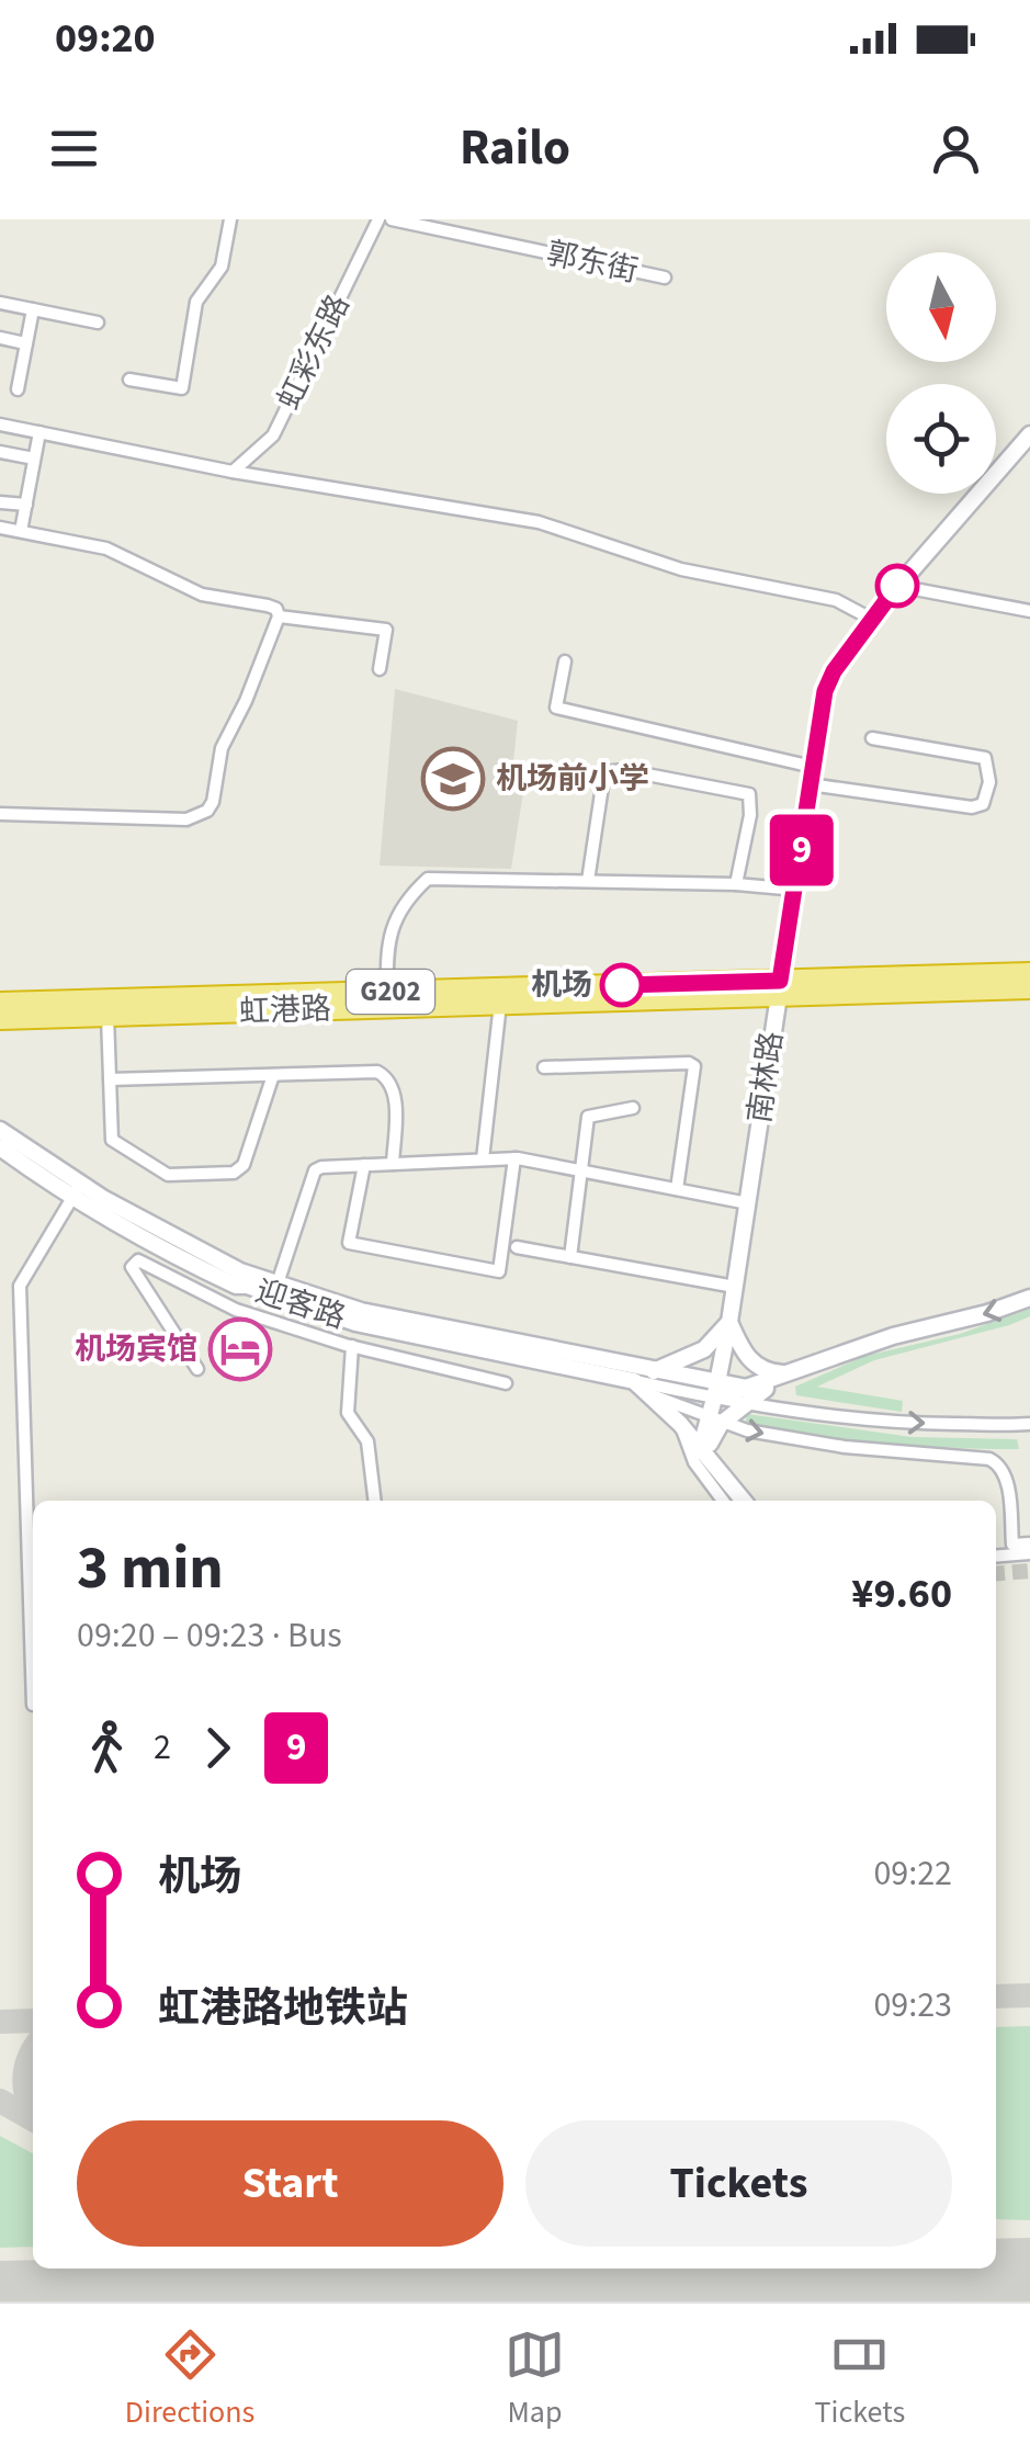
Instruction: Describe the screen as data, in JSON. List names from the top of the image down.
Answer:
{
  "streets": {
    "highway": ["G202", "虹港路"],
    "main road": ["南林路", "迎客路"],
    "street": ["郭东街", "虹彩东路"]
  },
  "crossings": [
    ["虹港路", "南林路"],
    ["南林路", "迎客路"]
  ],
  "places": {
    "school or university": ["机场前小学"],
    "other": ["机场"],
    "hotel": ["机场宾馆"]
  },
  "lines": ["bus line 9"],
  "north": "bottom",
  "page": {
    "status": "09:20",
    "header": "Railo",
    "on_map": "9",
    "heading": ["3 min", "09:20 – 09:23 · Bus", "¥9.60"],
    "legs": ["2", "9"],
    "list": [
      {
        "name": "机场",
        "value": "09:22"
      },
      {
        "name": "虹港路地铁站",
        "value": "09:23"
      }
    ],
    "buttons": ["Start", "Tickets"],
    "tabs": ["Directions", "Map", "Tickets"]
  }
}
